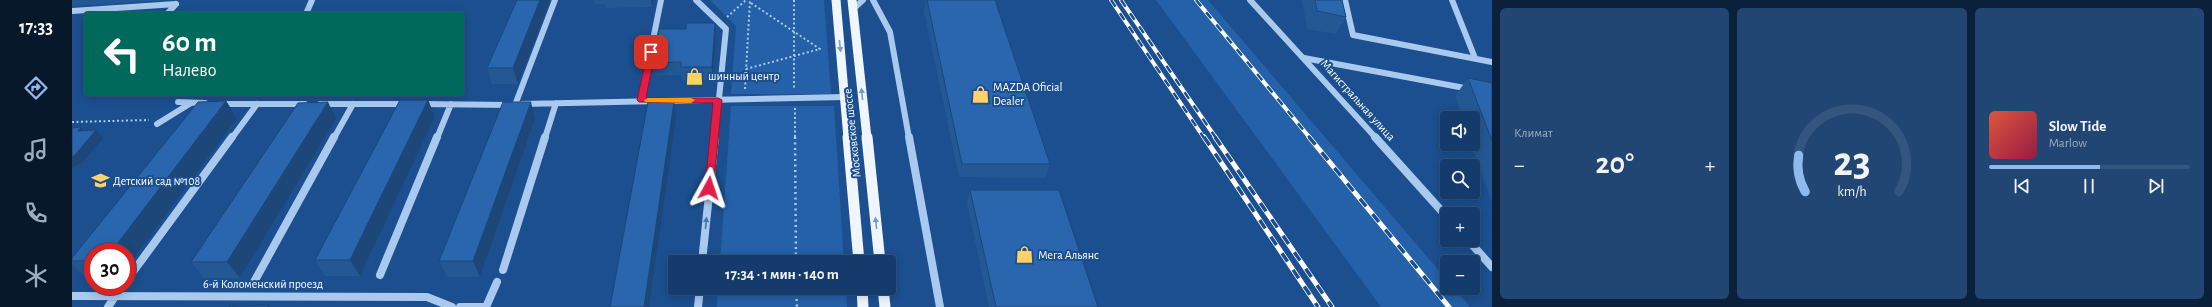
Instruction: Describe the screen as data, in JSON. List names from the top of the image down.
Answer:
{
  "streets": {
    "main road": ["Московское шоссе"],
    "street": ["Магистральная улица", "6-й Коломенский проезд"]
  },
  "places": {
    "shop": ["шинный центр", "MAZDA Oficial Dealer", "Мега Альянс"],
    "school or university": ["Детский сад №108"]
  },
  "page": {
    "tabs": "17:33",
    "tile": "Климат",
    "turn": ["60 m", "Налево"],
    "map_buttons": ["+", "−"],
    "song": ["Slow Tide", "Marlow"],
    "heat": ["−", "20°", "+"],
    "limit": "30",
    "trip": "17:34 · 1 мин · 140 m",
    "gauge": ["23", "km/h"]
  }
}
